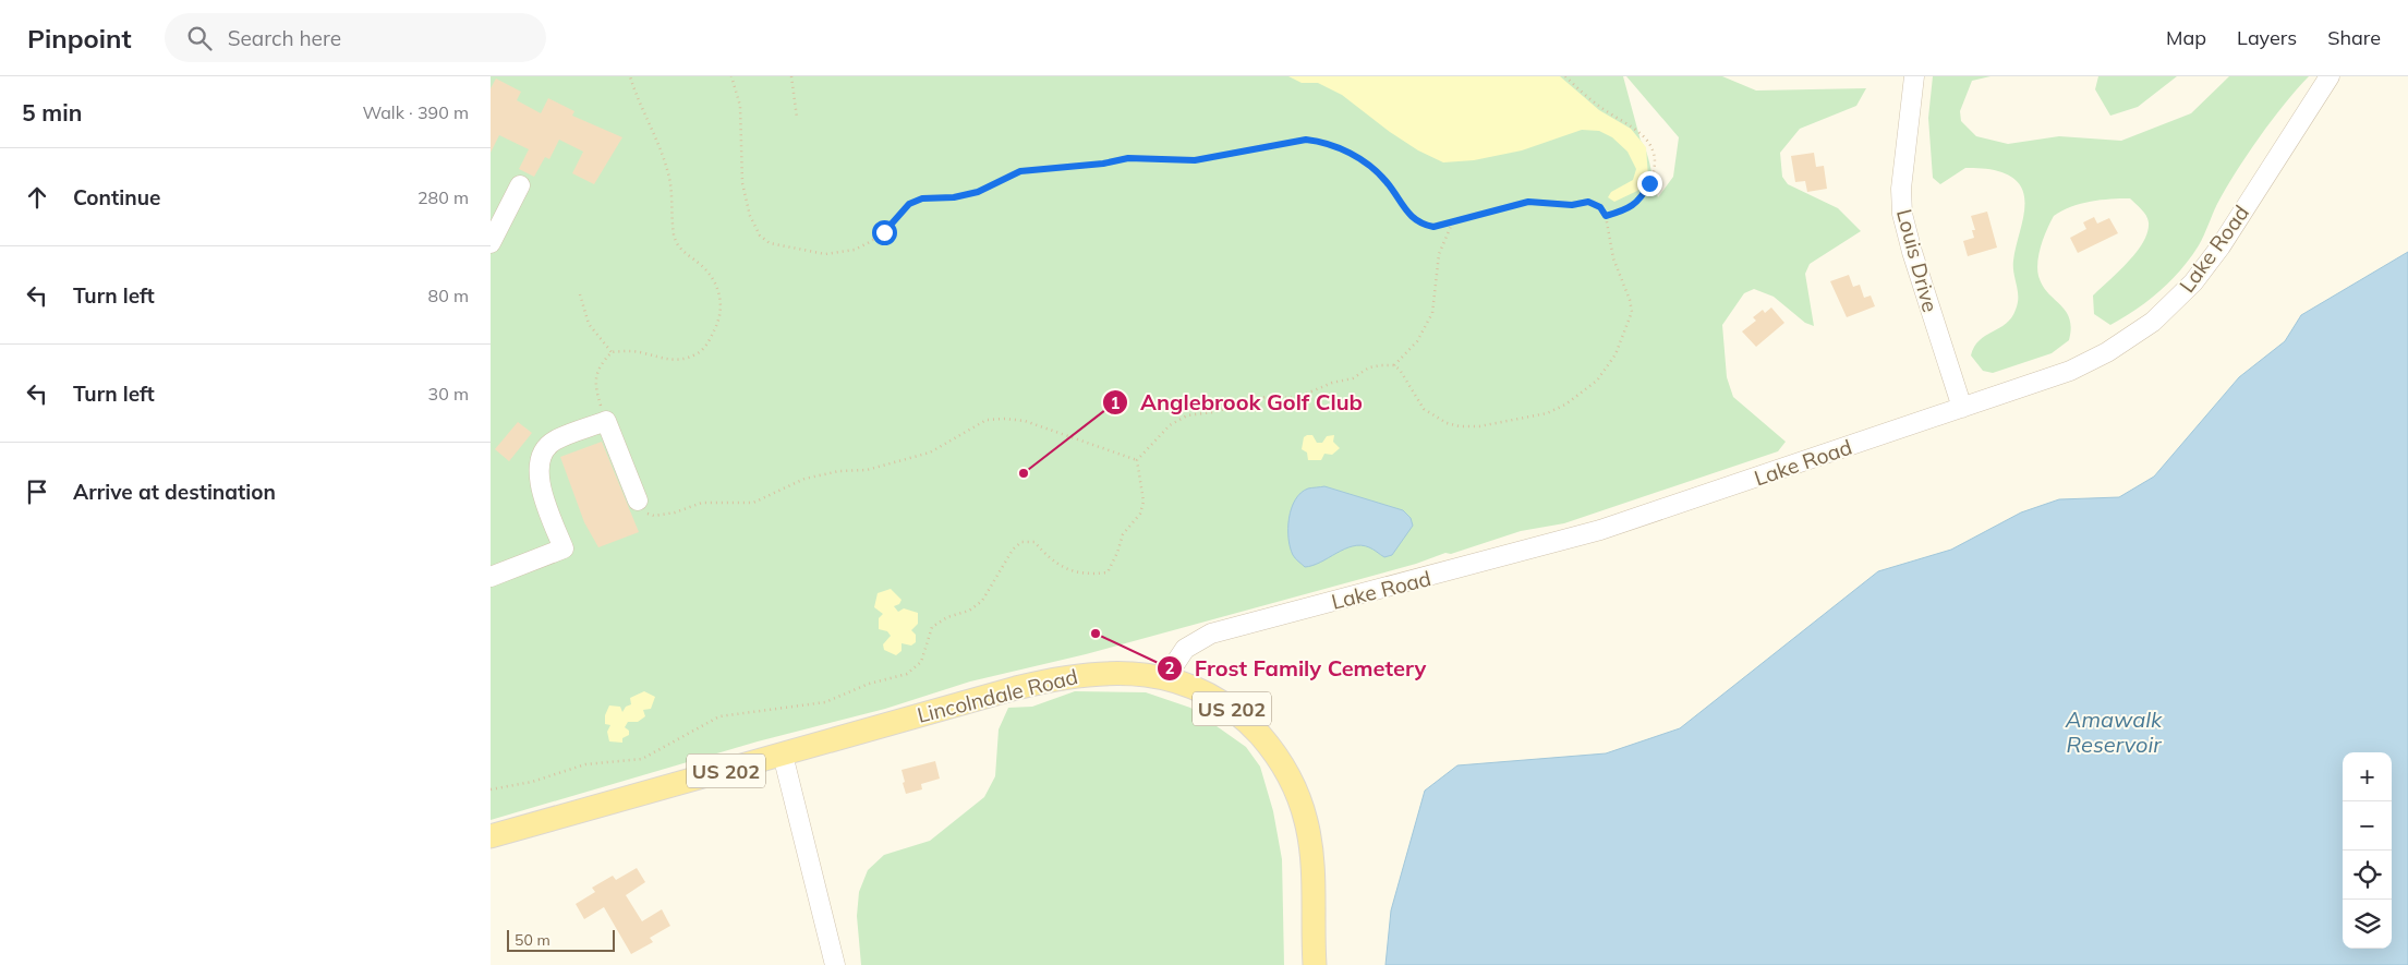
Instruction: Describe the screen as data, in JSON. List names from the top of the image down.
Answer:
{
  "streets": {
    "main road": ["Lincolndale Road", "US 202"],
    "street": ["Lake Road", "Louis Drive"]
  },
  "crossings": [
    ["Lake Road", "Louis Drive"],
    ["Lake Road", "Lincolndale Road"]
  ],
  "water": ["Amawalk Reservoir"],
  "places": ["Anglebrook Golf Club", "Frost Family Cemetery"],
  "scale_bar": "50 m",
  "page": {
    "header": "Pinpoint",
    "search": "Search here",
    "nav": ["Map", "Layers", "Share"],
    "heading": ["5 min", "Walk · 390 m"],
    "list": [
      ["Continue", "280 m"],
      ["Turn left", "80 m"],
      ["Turn left", "30 m"],
      "Arrive at destination"
    ],
    "map_buttons": ["+", "−"],
    "scale": "50 m"
  }
}
